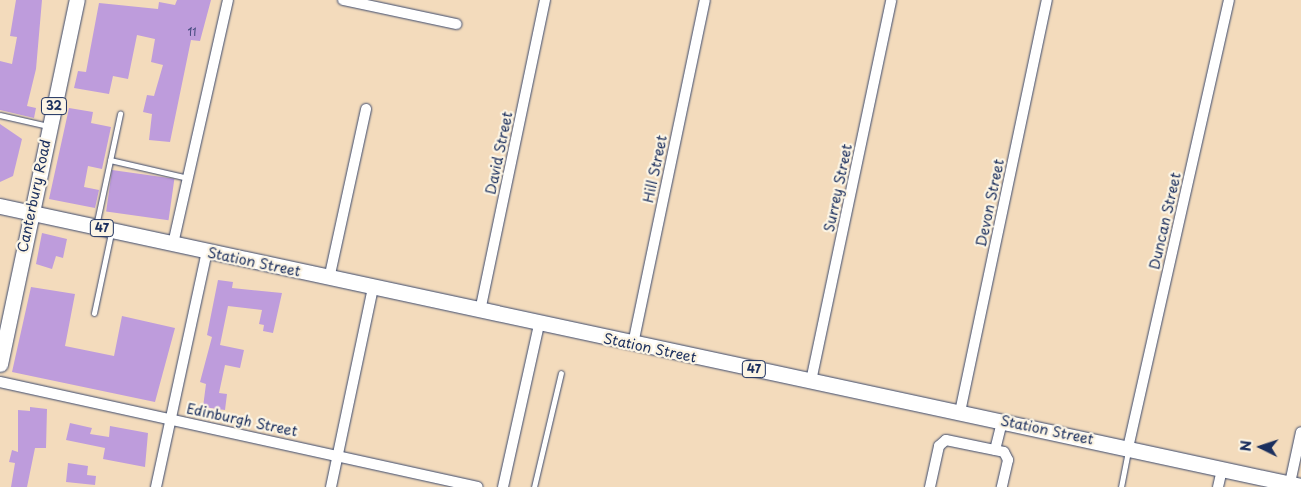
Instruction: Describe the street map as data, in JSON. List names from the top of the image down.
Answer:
{
  "streets": {
    "main road": [
      "32",
      "Canterbury Road",
      "47",
      "Station Street"
    ],
    "street": [
      "David Street",
      "Hill Street",
      "Surrey Street",
      "Devon Street",
      "Duncan Street",
      "Edinburgh Street"
    ]
  },
  "crossings": [
    ["David Street", "Station Street"],
    ["Hill Street", "Station Street"],
    ["Surrey Street", "Station Street"],
    ["Canterbury Road", "Station Street"],
    ["Devon Street", "Station Street"],
    ["Duncan Street", "Station Street"]
  ],
  "house_numbers": ["11"],
  "north": "left"
}
